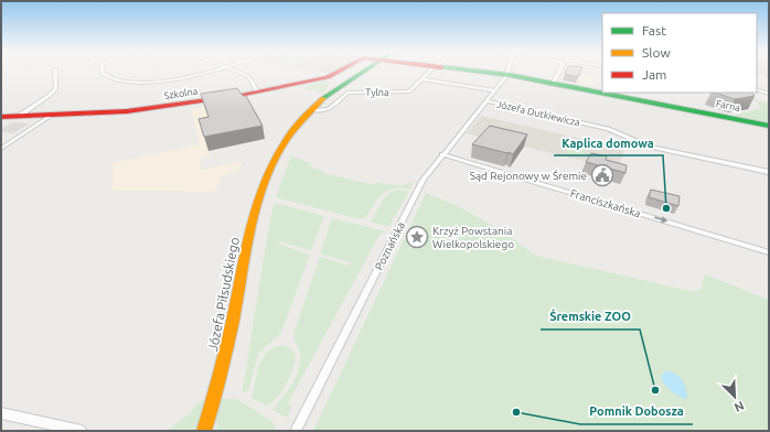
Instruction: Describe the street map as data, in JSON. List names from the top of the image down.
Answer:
{
  "streets": {
    "street": [
      "Tylna",
      "Szkolna",
      "Farna",
      "Józefa Dutkiewicza",
      "Franciszkańska",
      "Poznańska",
      "Józefa Piłsudskiego"
    ]
  },
  "crossings": [
    ["Tylna", "Józefa Piłsudskiego"],
    ["Szkolna", "Farna"],
    ["Szkolna", "Poznańska"],
    ["Farna", "Poznańska"],
    ["Józefa Dutkiewicza", "Poznańska"],
    ["Franciszkańska", "Poznańska"]
  ],
  "one_way": ["Franciszkańska"],
  "places": {
    "public building": ["Sąd Rejonowy w Śremie"],
    "other": ["Kaplica domowa", "Śremskie ZOO", "Pomnik Dobosza"],
    "place": ["Krzyż Powstania Wielkopolskiego"]
  },
  "legend": ["Fast", "Slow", "Jam"],
  "north": "bottom right"
}
